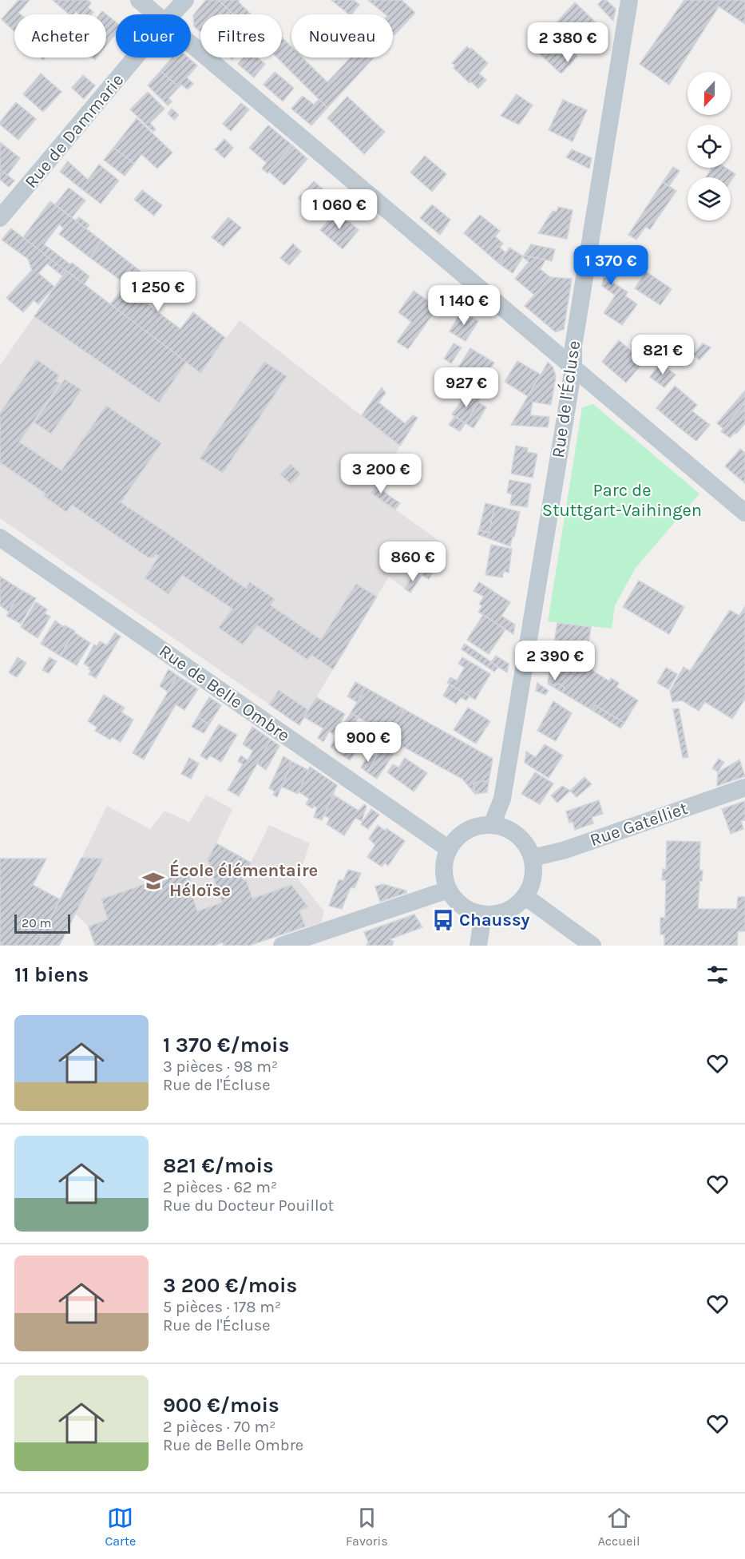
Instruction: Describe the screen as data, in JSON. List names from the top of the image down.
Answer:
{
  "streets": {
    "street": [
      "Rue de Dammarie",
      "Rue de l'Écluse",
      "Rue de Belle Ombre",
      "Rue Gatelliet"
    ]
  },
  "crossings": [
    ["Rue de l'Écluse", "Rue de Belle Ombre"],
    ["Rue de l'Écluse", "Rue Gatelliet"],
    ["Rue de Belle Ombre", "Rue Gatelliet"]
  ],
  "parks": ["Parc de Stuttgart-Vaihingen"],
  "places": {
    "school or university": ["École élémentaire Héloïse"],
    "bus stop": ["Chaussy"]
  },
  "scale_bar": "20 m",
  "north": "bottom",
  "page": {
    "chip": [
      "Acheter",
      "Louer",
      "Filtres",
      "Nouveau"
    ],
    "price": [
      "2 380 €",
      "1 060 €",
      "1 370 €",
      "1 250 €",
      "1 140 €",
      "821 €",
      "927 €",
      "3 200 €",
      "860 €",
      "2 390 €",
      "900 €"
    ],
    "scale": "20 m",
    "heading": "11 biens",
    "list": [
      {
        "name": "1 370 €/mois",
        "note": "3 pièces · 98 m² · Rue de l'Écluse"
      },
      {
        "name": "821 €/mois",
        "note": "2 pièces · 62 m² · Rue du Docteur Pouillot"
      },
      {
        "name": "3 200 €/mois",
        "note": "5 pièces · 178 m² · Rue de l'Écluse"
      },
      {
        "name": "900 €/mois",
        "note": "2 pièces · 70 m² · Rue de Belle Ombre"
      }
    ],
    "tabs": ["Carte", "Favoris", "Accueil"]
  }
}
